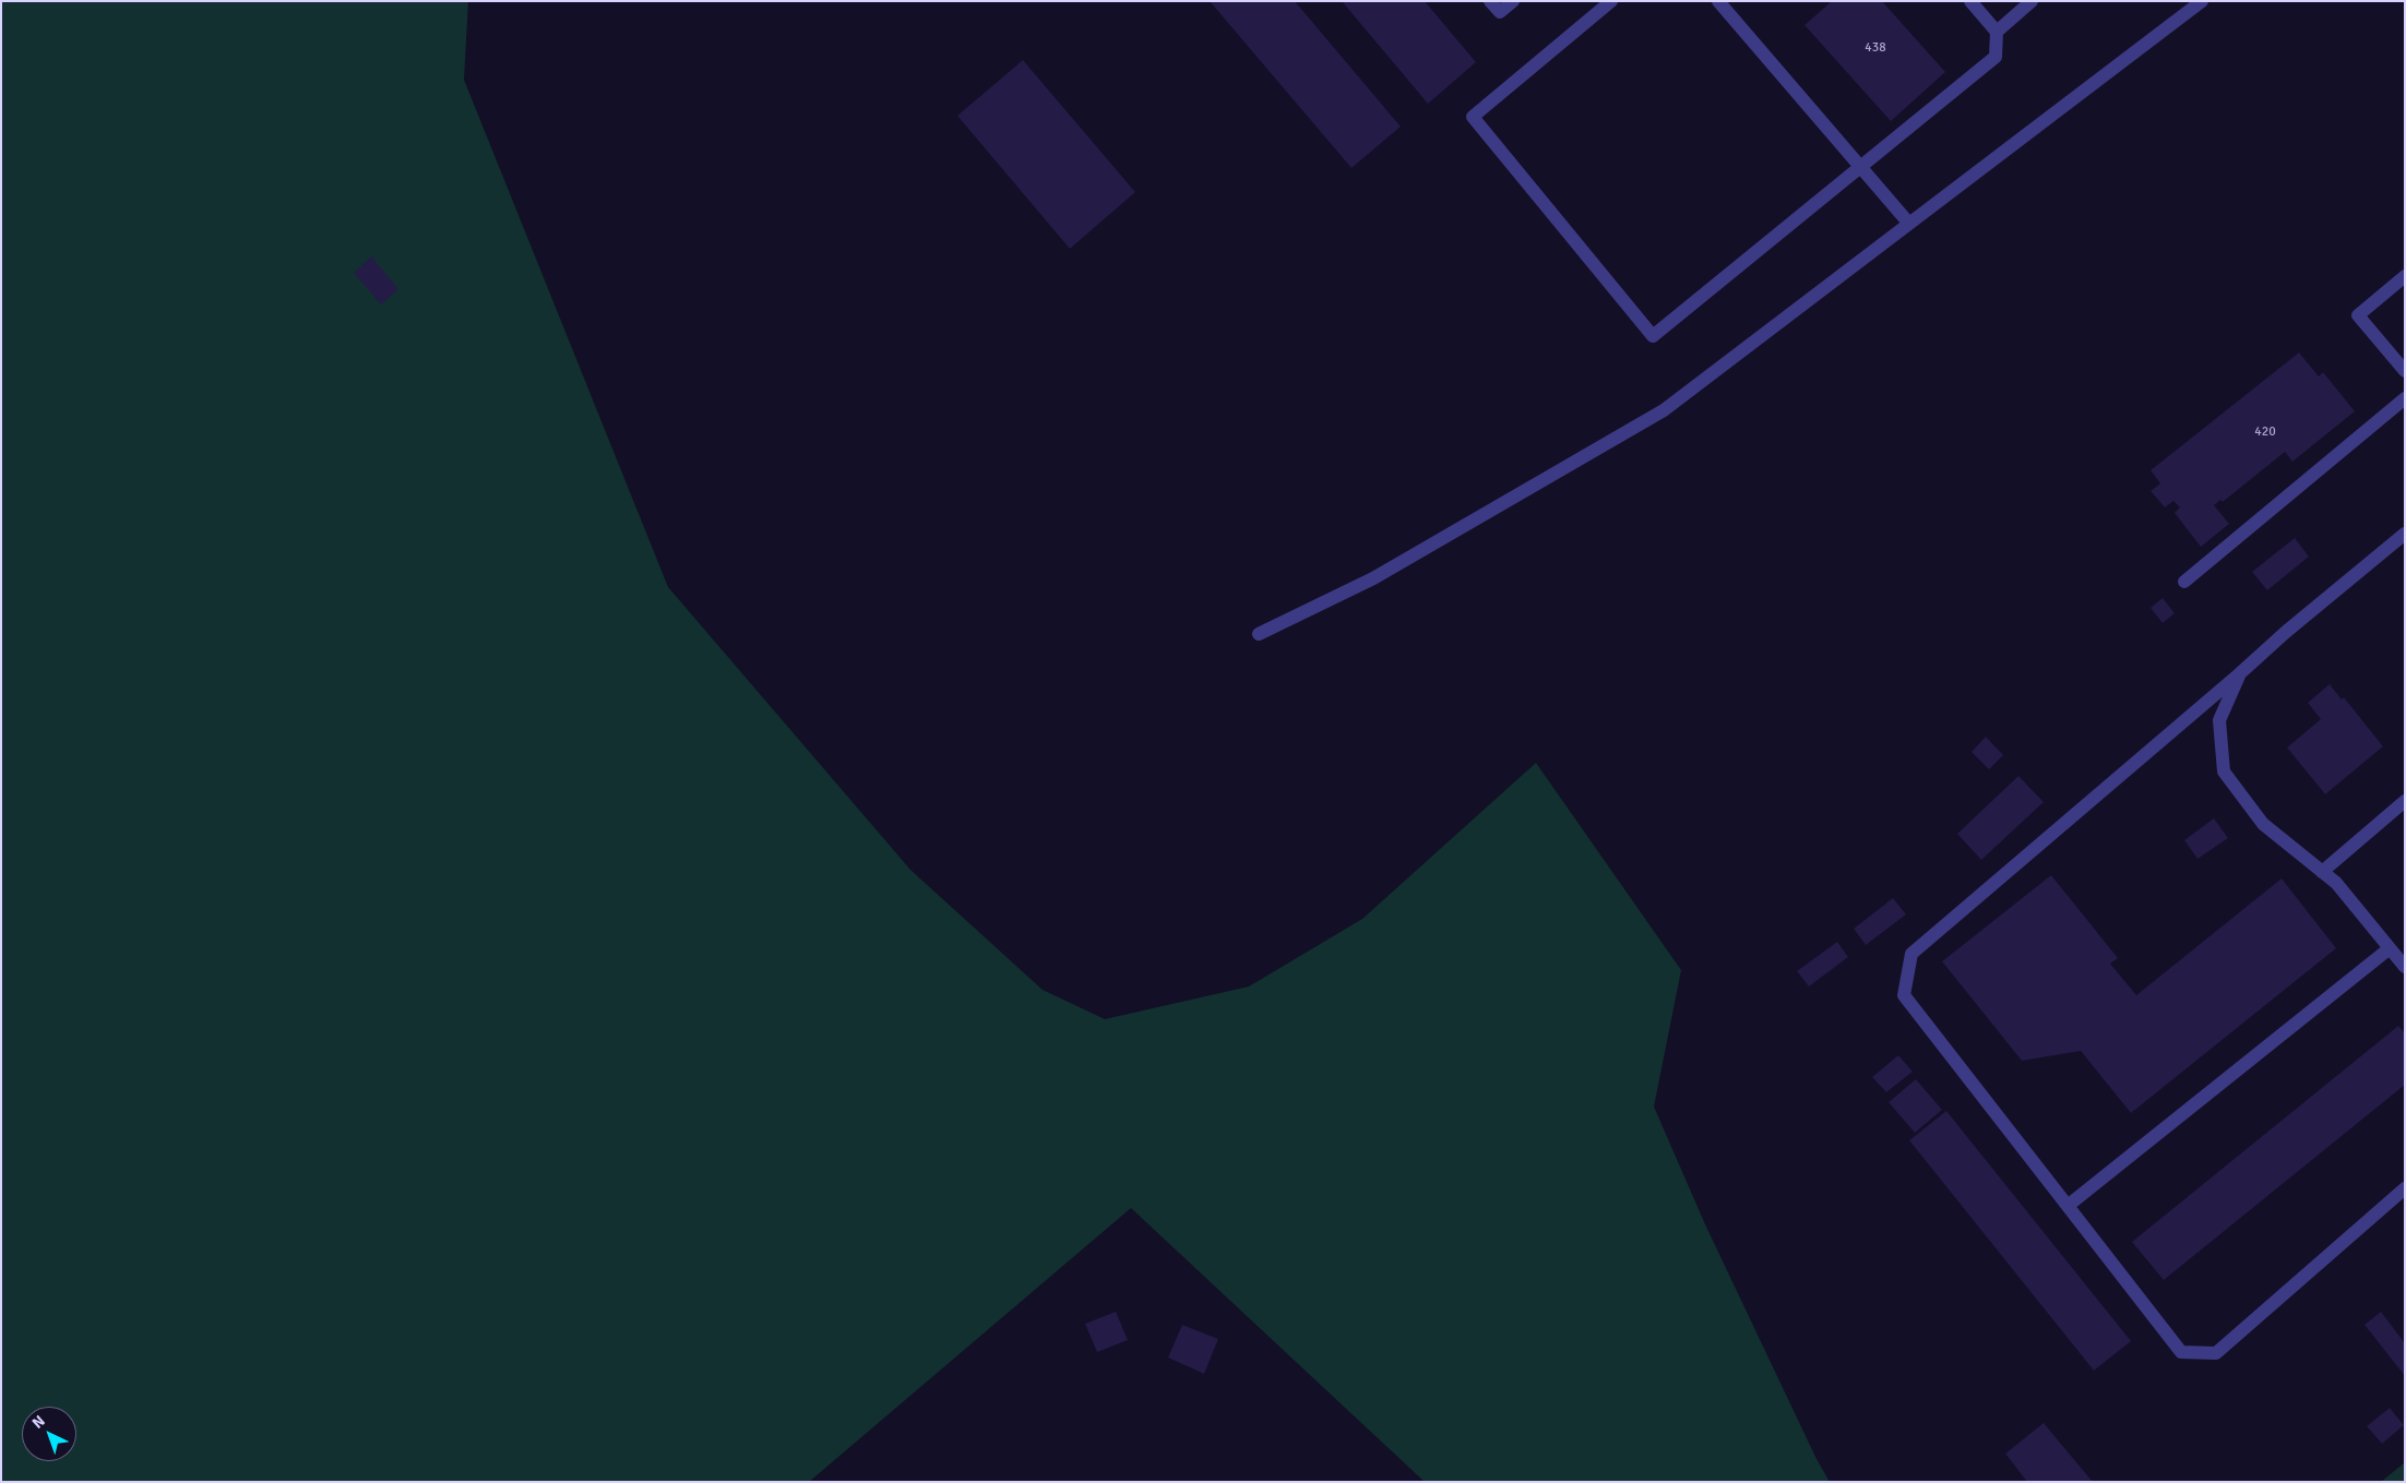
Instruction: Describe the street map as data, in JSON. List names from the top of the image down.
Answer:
{
  "house_numbers": ["438", "420"],
  "north": "top left"
}
